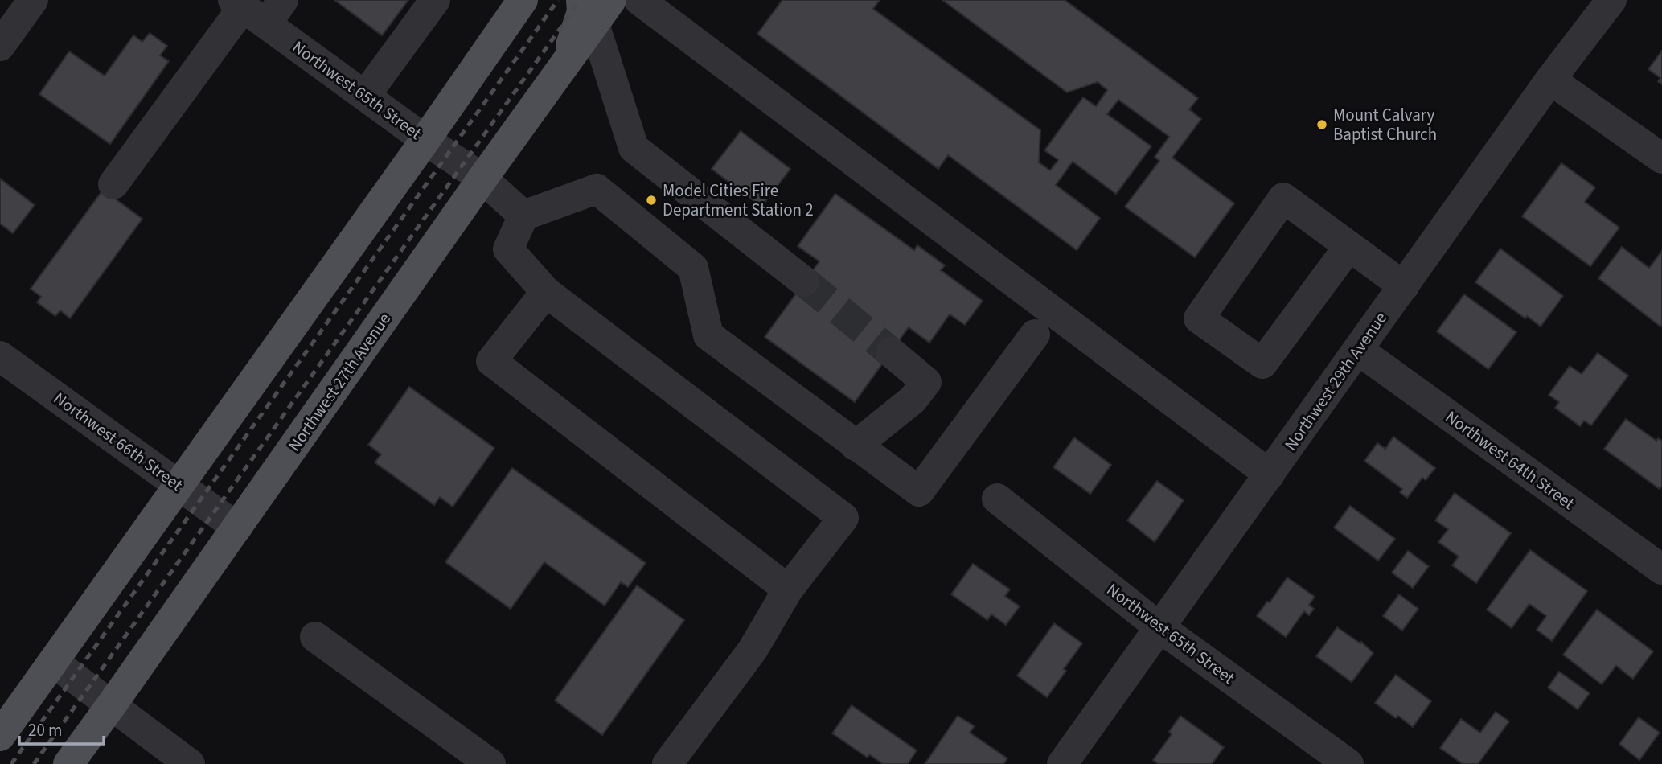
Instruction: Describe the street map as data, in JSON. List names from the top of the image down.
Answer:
{
  "streets": {
    "main road": ["Northwest 27th Avenue"],
    "street": [
      "Northwest 65th Street",
      "Northwest 29th Avenue",
      "Northwest 66th Street",
      "Northwest 64th Street"
    ]
  },
  "crossings": [
    ["Northwest 65th Street", "Northwest 29th Avenue"],
    ["Northwest 65th Street", "Northwest 27th Avenue"],
    ["Northwest 29th Avenue", "Northwest 64th Street"],
    ["Northwest 27th Avenue", "Northwest 66th Street"]
  ],
  "places": ["Mount Calvary Baptist Church", "Model Cities Fire Department Station 2"],
  "scale_bar": "20 m"
}
